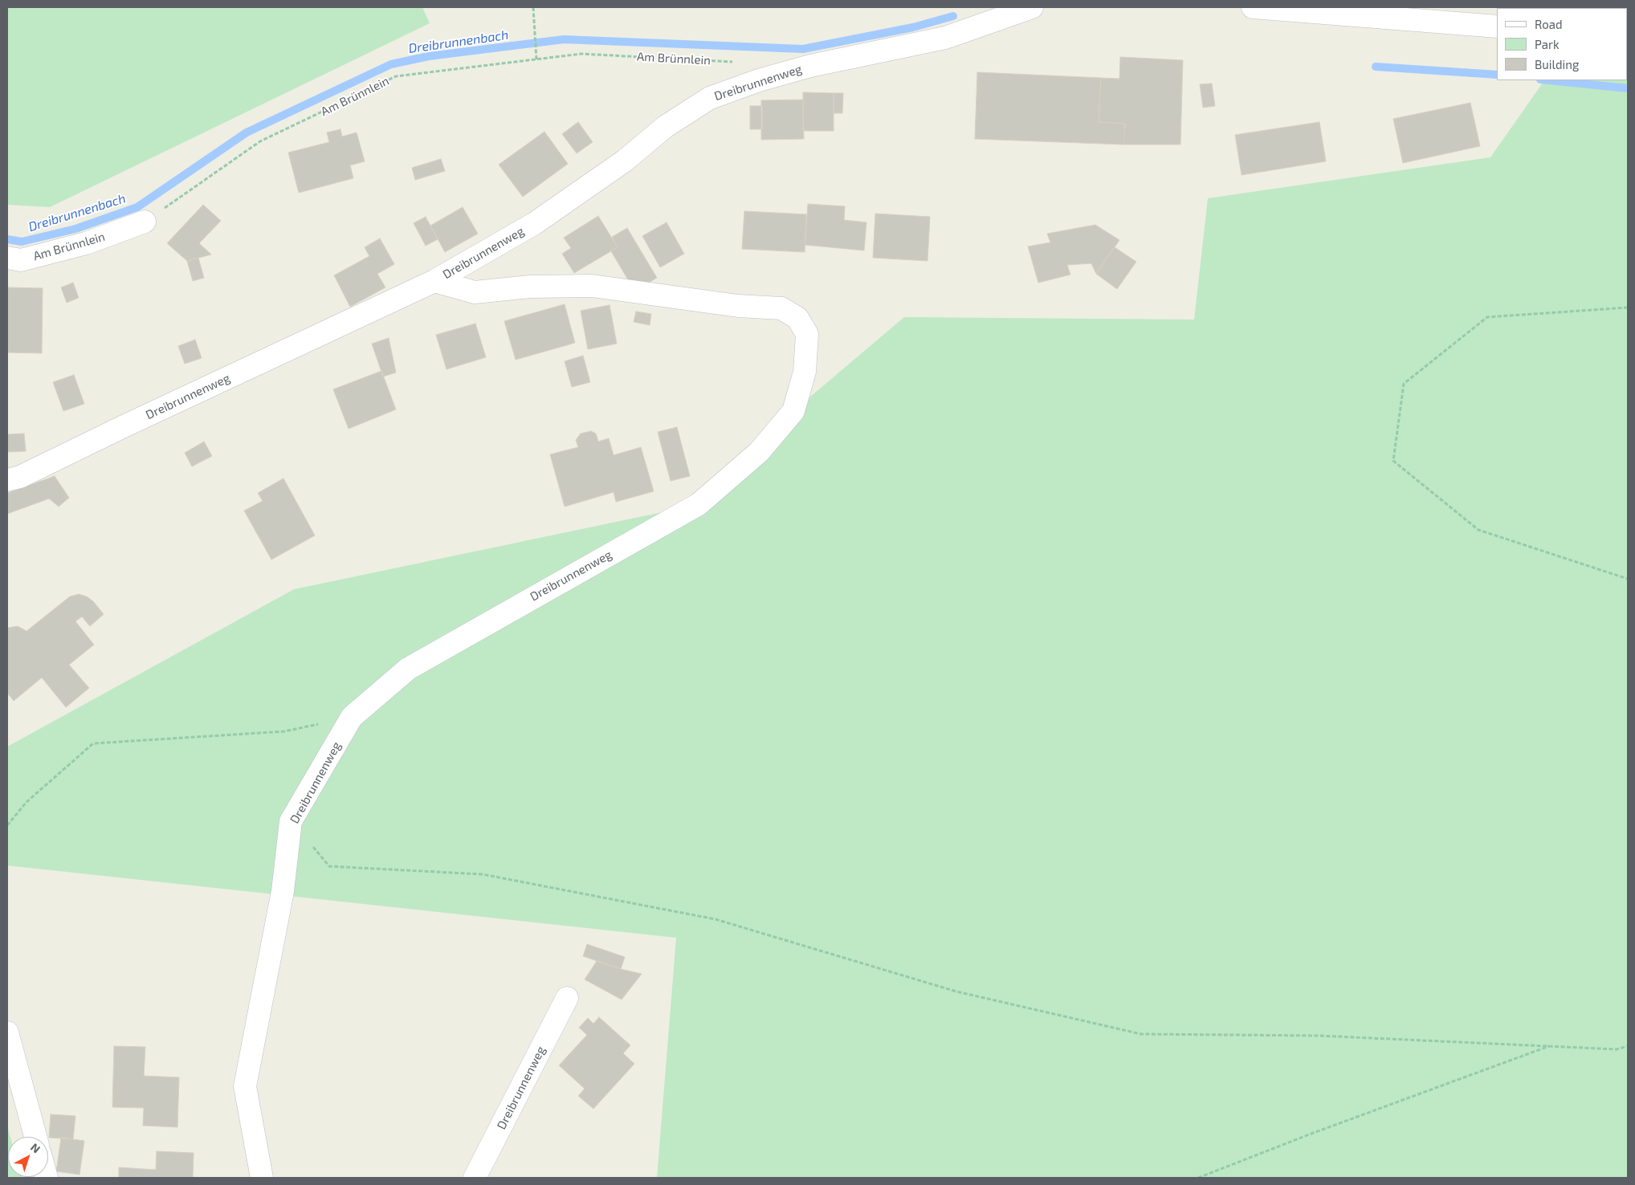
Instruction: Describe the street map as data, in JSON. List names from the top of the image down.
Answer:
{
  "streets": {
    "street": ["Am Brünnlein", "Dreibrunnenweg"]
  },
  "water": ["Dreibrunnenbach"],
  "legend": ["Road", "Park", "Building"],
  "north": "top right"
}
